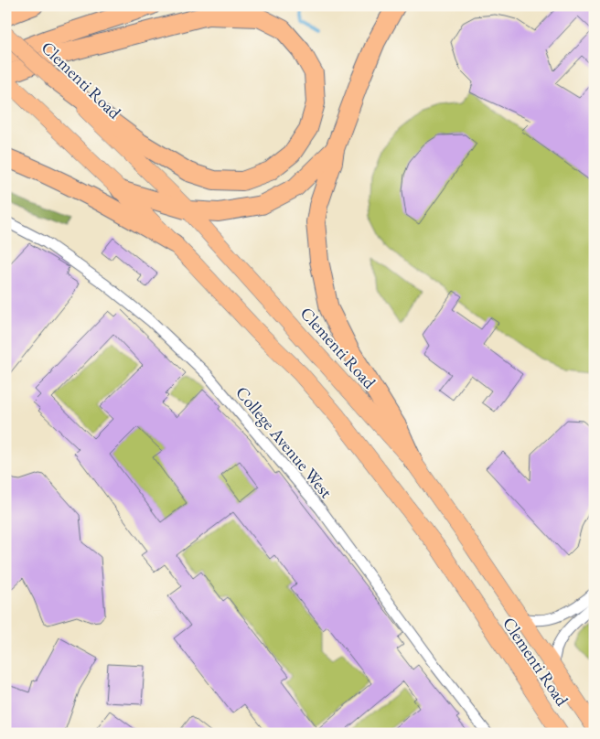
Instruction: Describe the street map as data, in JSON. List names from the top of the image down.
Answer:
{
  "streets": {
    "main road": ["Clementi Road"],
    "street": ["College Avenue West"]
  }
}
